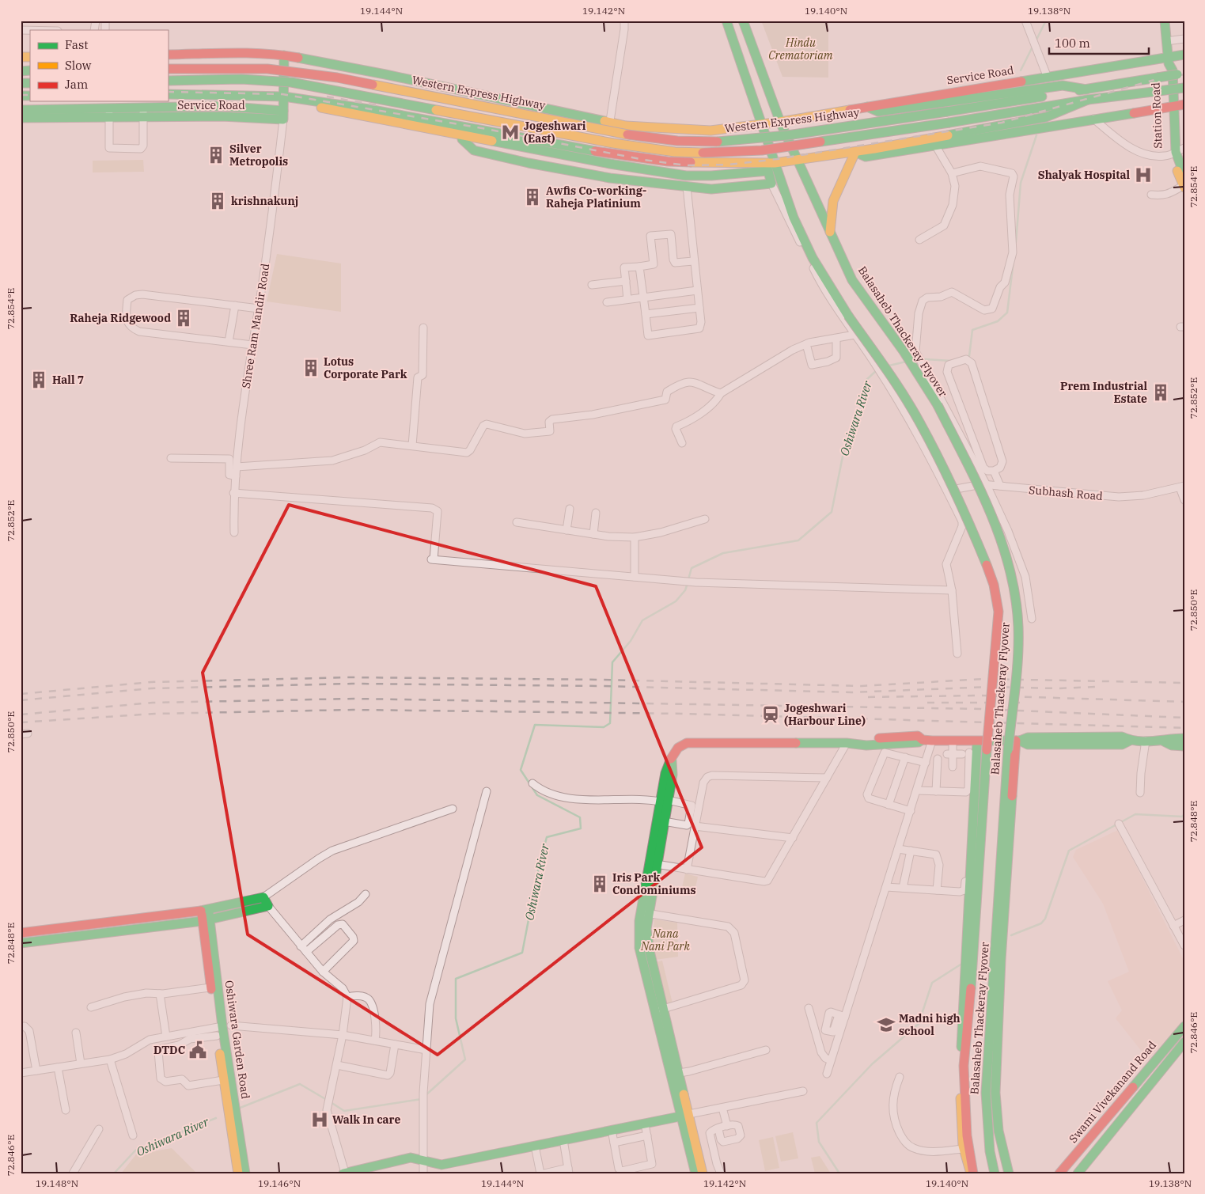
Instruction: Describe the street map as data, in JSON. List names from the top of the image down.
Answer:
{
  "streets": {
    "main road": [
      "Service Road",
      "Western Express Highway",
      "Station Road",
      "Balasaheb Thackeray Flyover",
      "Oshiwara Garden Road",
      "Swami Vivekanand Road"
    ],
    "street": ["Shree Ram Mandir Road", "Subhash Road"]
  },
  "crossings": [
    ["Service Road", "Station Road"],
    ["Service Road", "Shree Ram Mandir Road"],
    ["Service Road", "Balasaheb Thackeray Flyover"]
  ],
  "water": ["Oshiwara River"],
  "parks": ["Hindu Crematoriam", "Nana Nani Park"],
  "places": {
    "metro station": ["Jogeshwari (East)"],
    "building": [
      "Silver Metropolis",
      "Awfis Co-working- Raheja Platinium",
      "krishnakunj",
      "Raheja Ridgewood",
      "Lotus Corporate Park",
      "Hall 7",
      "Prem Industrial Estate",
      "Iris Park Condominiums"
    ],
    "hospital": ["Shalyak Hospital", "Walk In care"],
    "station": ["Jogeshwari (Harbour Line)"],
    "school or university": ["Madni high school"],
    "public building": ["DTDC"]
  },
  "legend": ["Fast", "Slow", "Jam"],
  "scale_bar": "100 m",
  "coordinates": [
    "19.144°N",
    "19.142°N",
    "19.140°N",
    "19.138°N",
    "72.854°E",
    "72.852°E",
    "72.850°E",
    "72.848°E",
    "72.846°E",
    "19.148°N",
    "19.146°N"
  ]
}
